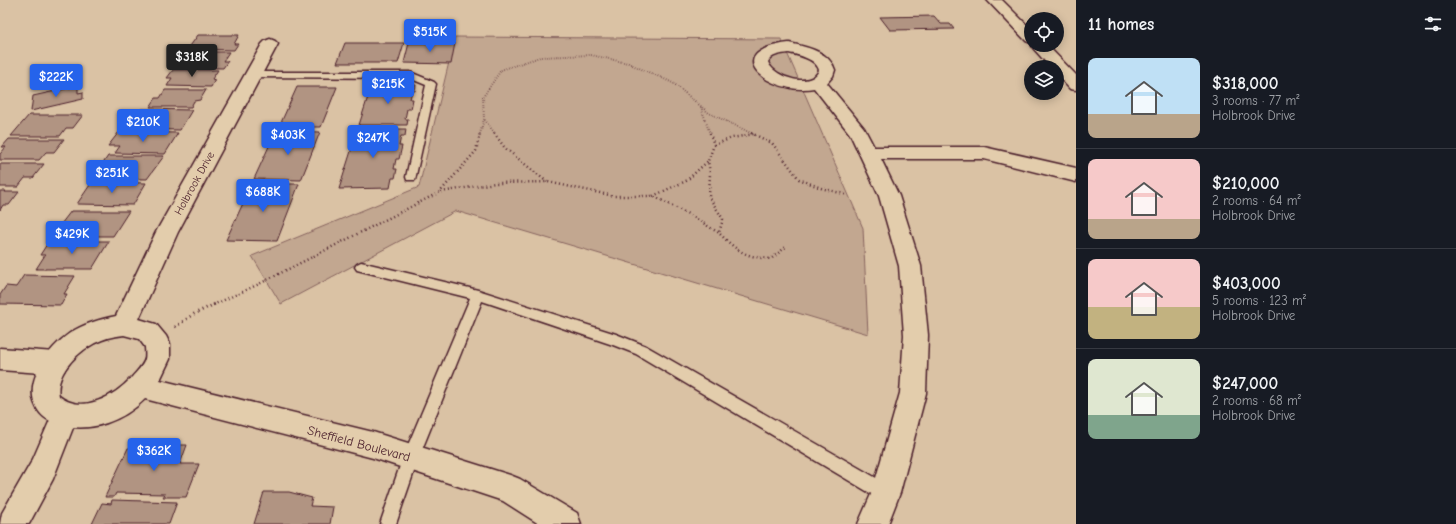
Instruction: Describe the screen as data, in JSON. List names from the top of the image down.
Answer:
{
  "streets": {
    "street": ["Holbrook Drive", "Sheffield Boulevard"]
  },
  "crossings": [
    ["Holbrook Drive", "Sheffield Boulevard"]
  ],
  "page": {
    "heading": "11 homes",
    "price": [
      "$515K",
      "$318K",
      "$222K",
      "$215K",
      "$210K",
      "$403K",
      "$247K",
      "$251K",
      "$688K",
      "$429K",
      "$362K"
    ],
    "list": [
      {
        "name": "$318,000",
        "note": "3 rooms · 77 m² · Holbrook Drive"
      },
      {
        "name": "$210,000",
        "note": "2 rooms · 64 m² · Holbrook Drive"
      },
      {
        "name": "$403,000",
        "note": "5 rooms · 123 m² · Holbrook Drive"
      },
      {
        "name": "$247,000",
        "note": "2 rooms · 68 m² · Holbrook Drive"
      }
    ]
  }
}
